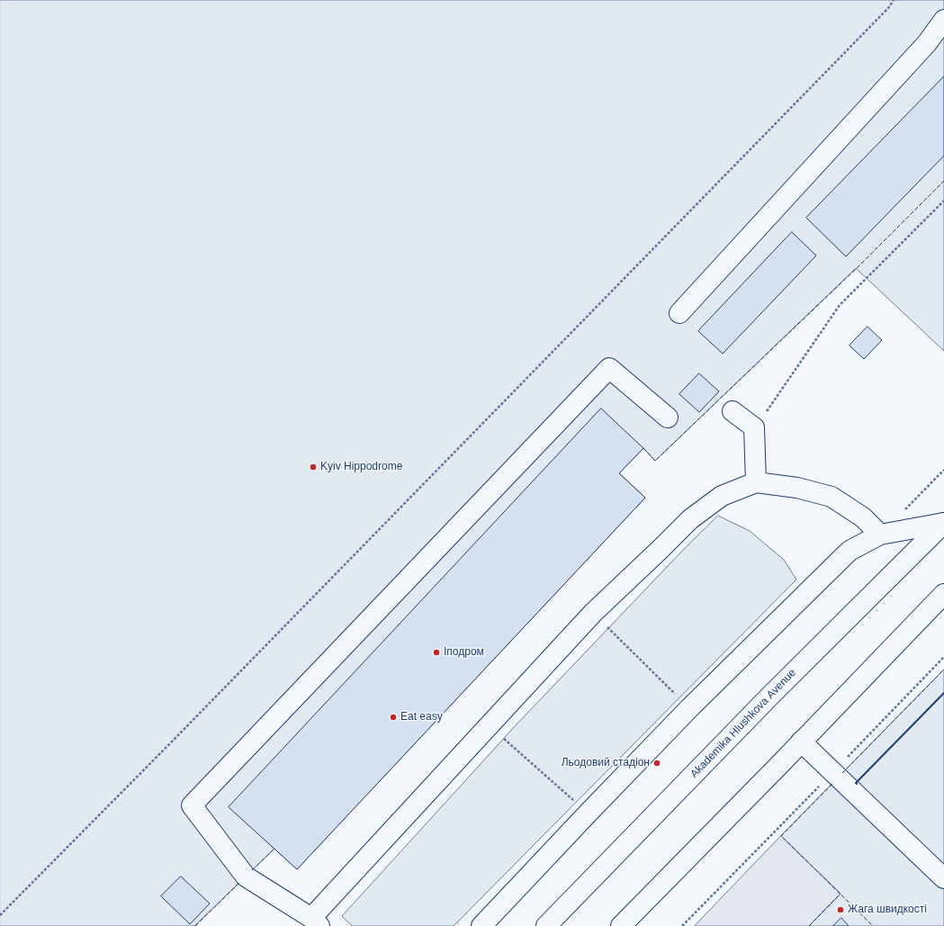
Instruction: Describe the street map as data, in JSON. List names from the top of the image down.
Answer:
{
  "streets": {
    "main road": ["Akademika Hlushkova Avenue"]
  },
  "places": [
    "Kyiv Hippodrome",
    "Іподром",
    "Eat easy",
    "Льодовий стадіон",
    "Жага швидкості"
  ]
}
